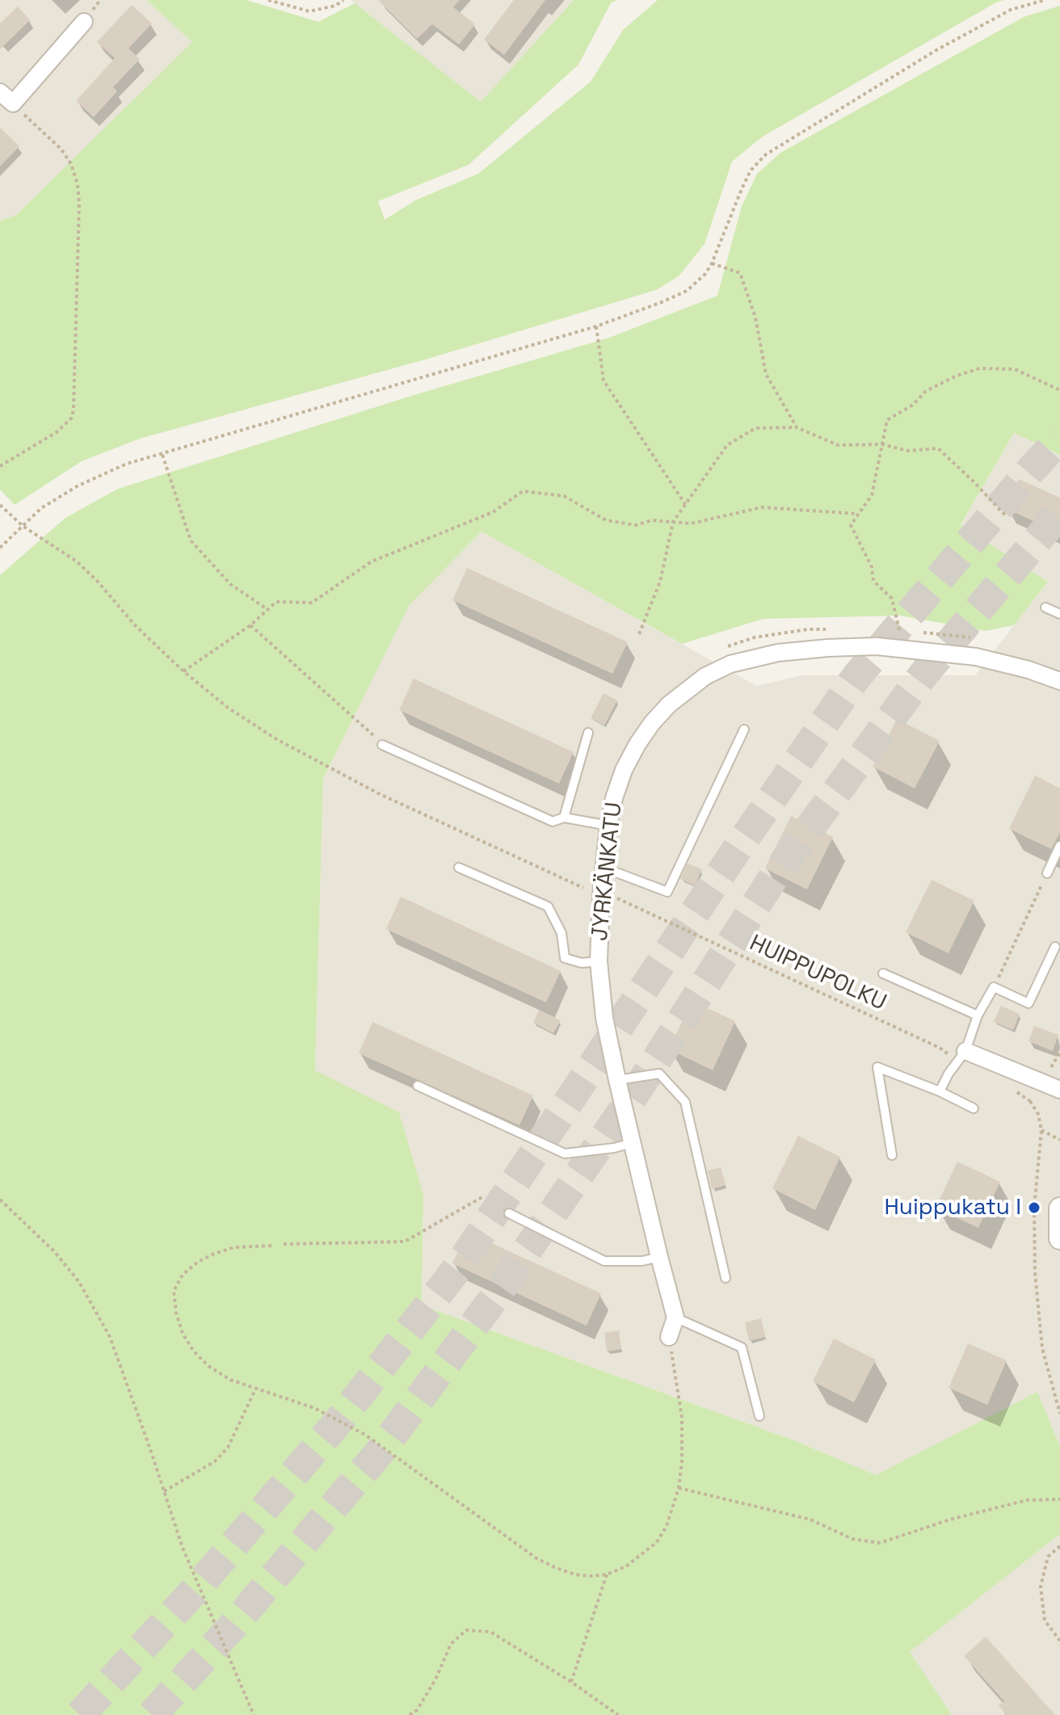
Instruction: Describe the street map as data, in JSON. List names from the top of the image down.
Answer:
{
  "streets": {
    "street": ["JYRKÄNKATU"],
    "path": ["HUIPPUPOLKU"]
  },
  "crossings": [
    ["JYRKÄNKATU", "HUIPPUPOLKU"]
  ],
  "places": ["Huippukatu I"]
}
